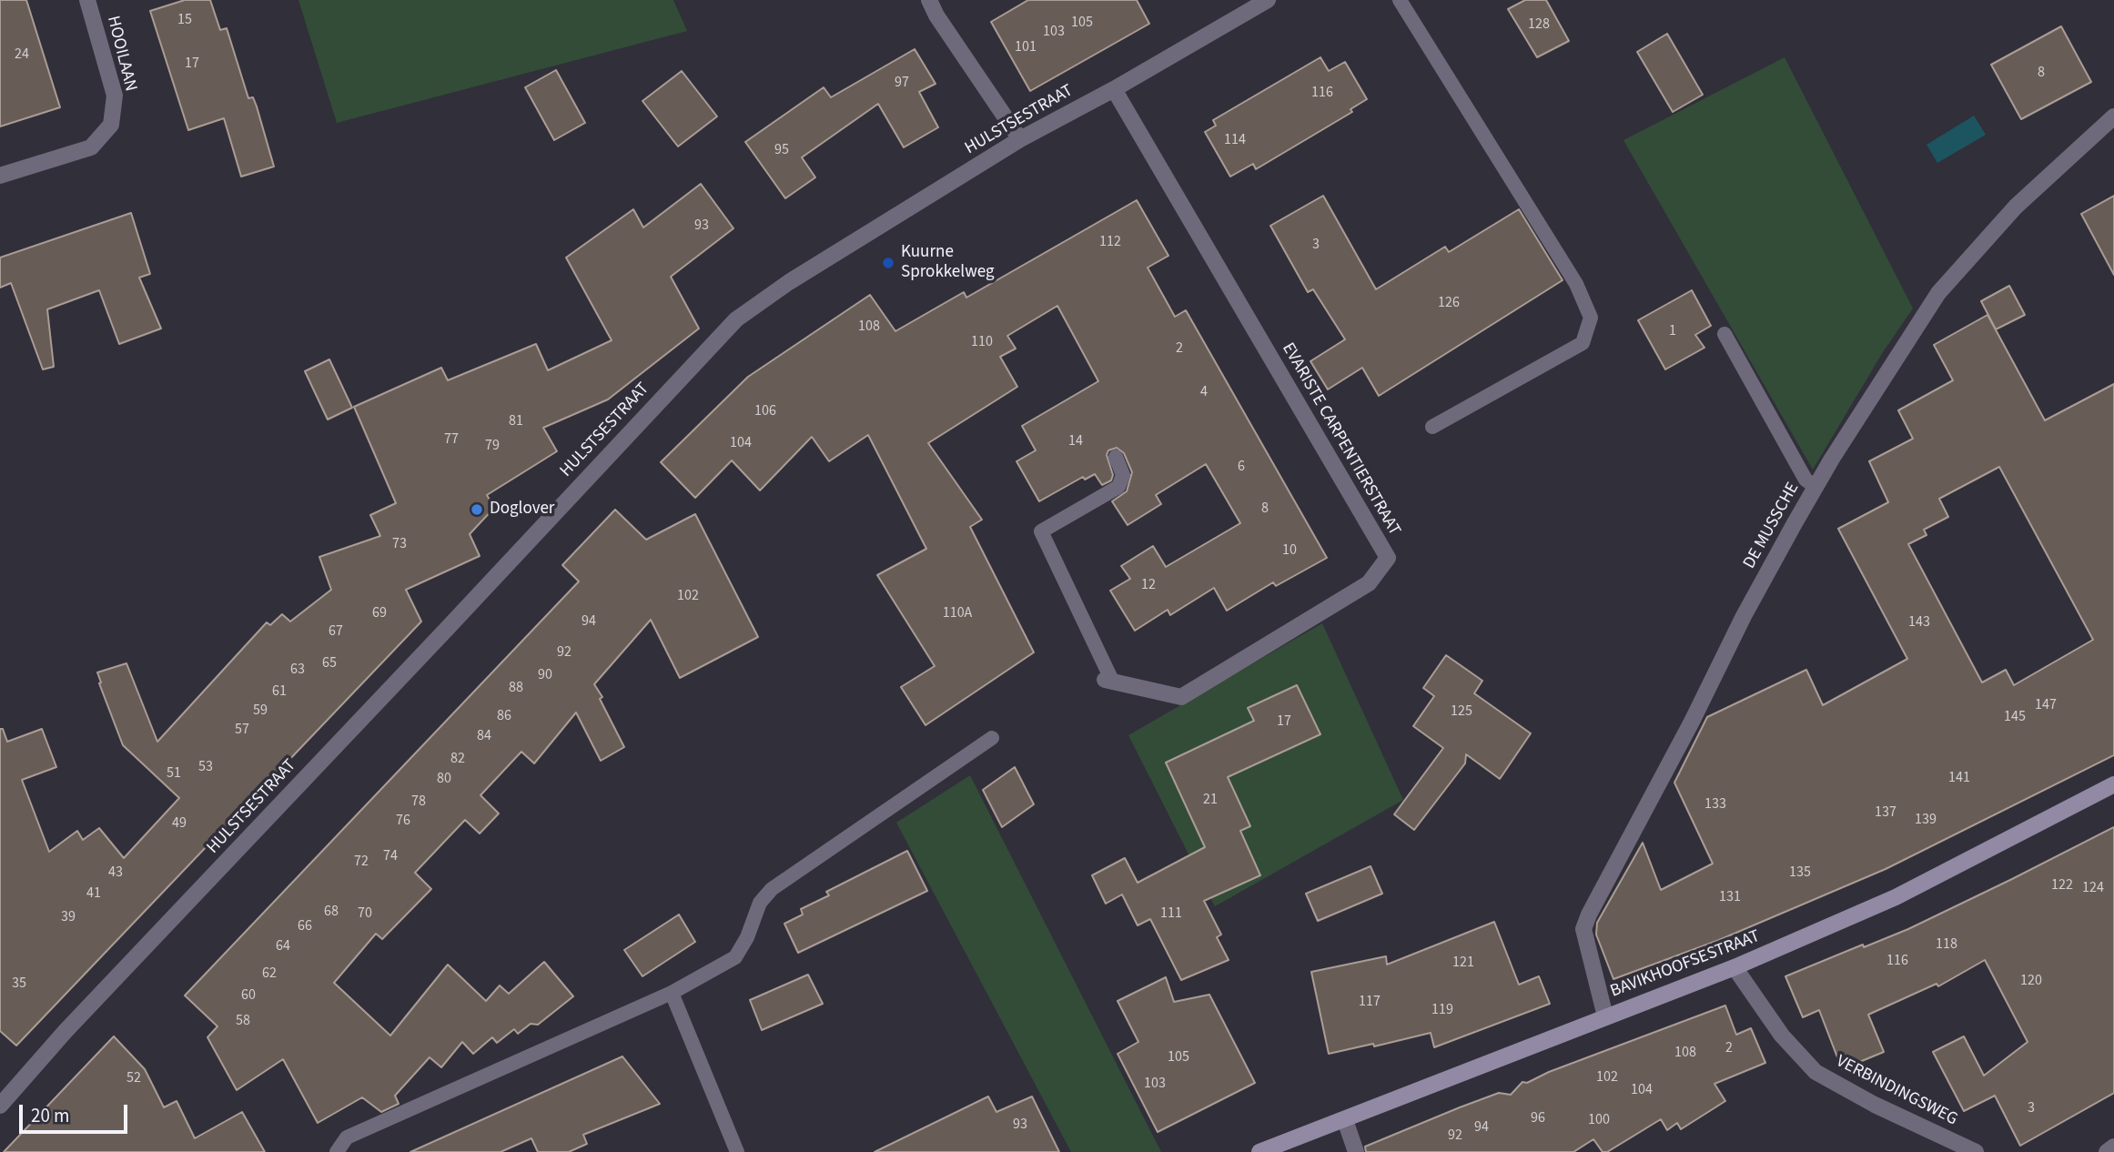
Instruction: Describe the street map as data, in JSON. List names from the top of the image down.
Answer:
{
  "streets": {
    "street": [
      "HOOILAAN",
      "HULSTSESTRAAT",
      "EVARISTE CARPENTIERSTRAAT",
      "DE MUSSCHE",
      "BAVIKHOOFSESTRAAT",
      "VERBINDINGSWEG"
    ]
  },
  "crossings": [
    ["HULSTSESTRAAT", "EVARISTE CARPENTIERSTRAAT"],
    ["DE MUSSCHE", "BAVIKHOOFSESTRAAT"],
    ["BAVIKHOOFSESTRAAT", "VERBINDINGSWEG"]
  ],
  "places": ["Kuurne Sprokkelweg", "Doglover"],
  "house_numbers": [
    "15",
    "105",
    "128",
    "103",
    "101",
    "24",
    "17",
    "8",
    "97",
    "116",
    "114",
    "95",
    "93",
    "112",
    "3",
    "126",
    "108",
    "1",
    "110",
    "2",
    "4",
    "106",
    "81",
    "77",
    "14",
    "104",
    "79",
    "6",
    "8",
    "73",
    "10",
    "12",
    "102",
    "69",
    "110A",
    "94",
    "143",
    "67",
    "92",
    "65",
    "63",
    "90",
    "88",
    "61",
    "147",
    "59",
    "125",
    "86",
    "145",
    "17",
    "57",
    "84",
    "82",
    "53",
    "51",
    "141",
    "80",
    "21",
    "78",
    "133",
    "137",
    "139",
    "76",
    "49",
    "74",
    "72",
    "43",
    "135",
    "122",
    "124",
    "41",
    "131",
    "68",
    "70",
    "111",
    "39",
    "66",
    "118",
    "64",
    "116",
    "121",
    "62",
    "120",
    "35",
    "60",
    "117",
    "119",
    "58",
    "2",
    "108",
    "105",
    "102",
    "52",
    "103",
    "104",
    "3",
    "96",
    "100",
    "93",
    "94",
    "92"
  ],
  "scale_bar": "20 m"
}
